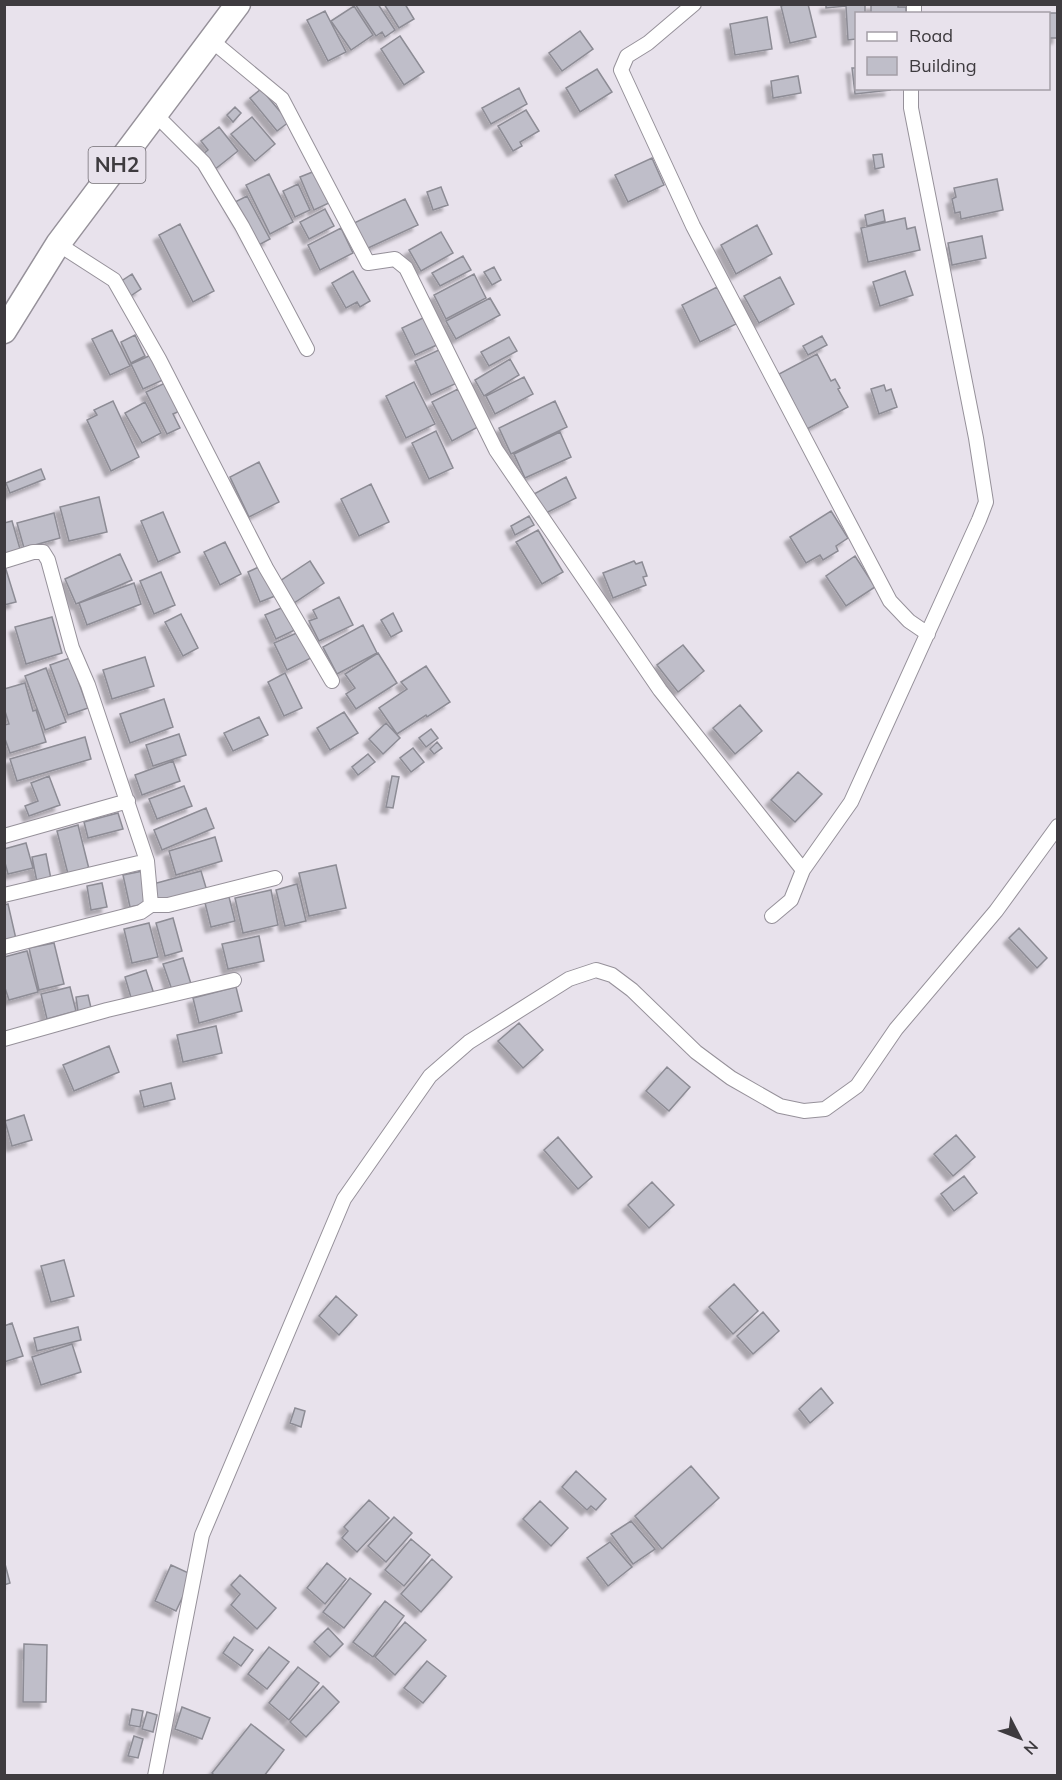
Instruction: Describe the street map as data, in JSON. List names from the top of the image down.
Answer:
{
  "streets": {
    "highway": ["NH2"]
  },
  "legend": ["Road", "Building"],
  "north": "bottom right"
}
